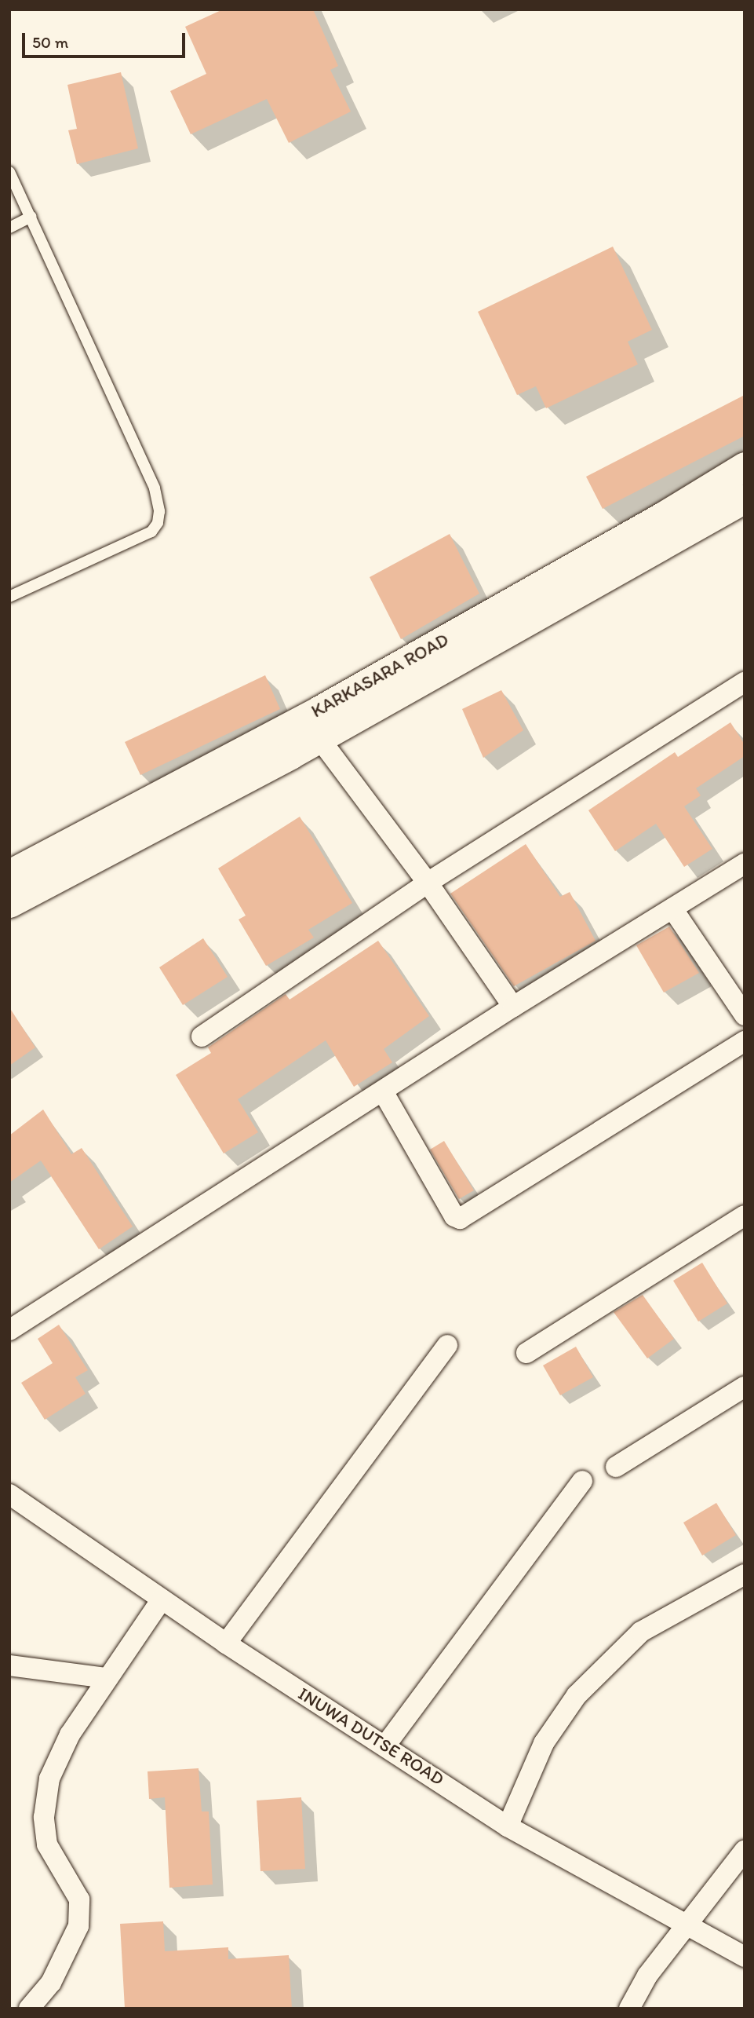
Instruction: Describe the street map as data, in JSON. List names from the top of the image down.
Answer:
{
  "streets": {
    "main road": ["KARKASARA ROAD"],
    "street": ["INUWA DUTSE ROAD"]
  },
  "scale_bar": "50 m"
}
